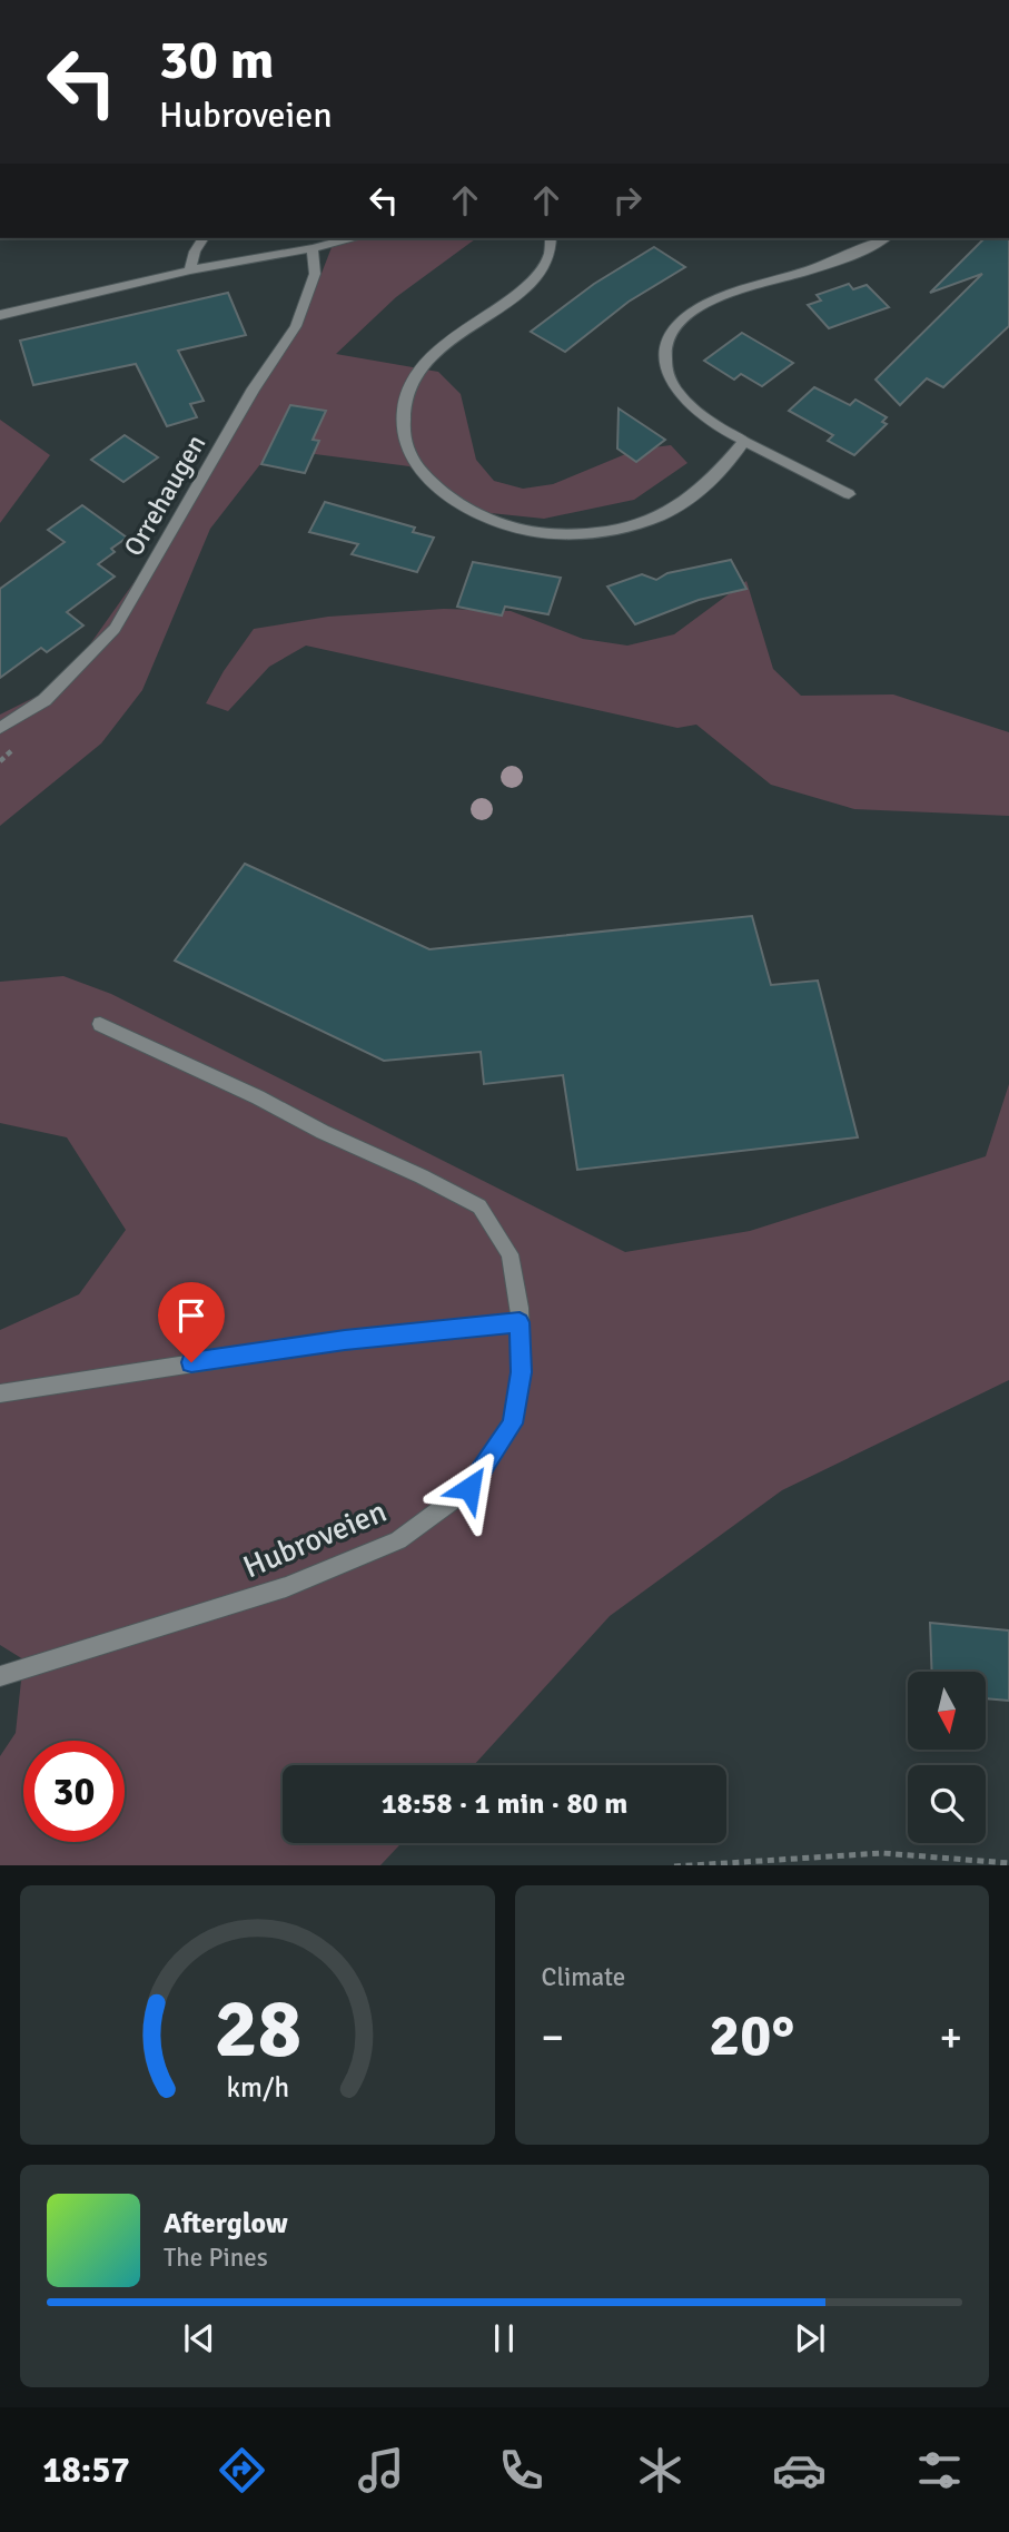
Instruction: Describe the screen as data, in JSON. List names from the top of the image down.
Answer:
{
  "streets": {
    "street": ["Orrehaugen", "Hubroveien"]
  },
  "north": "bottom",
  "page": {
    "turn": ["30 m", "Hubroveien"],
    "limit": "30",
    "trip": "18:58 · 1 min · 80 m",
    "tile": "Climate",
    "heat": ["−", "20°", "+"],
    "song": ["Afterglow", "The Pines"],
    "tabs": "18:57",
    "gauge": ["28", "km/h"]
  }
}
